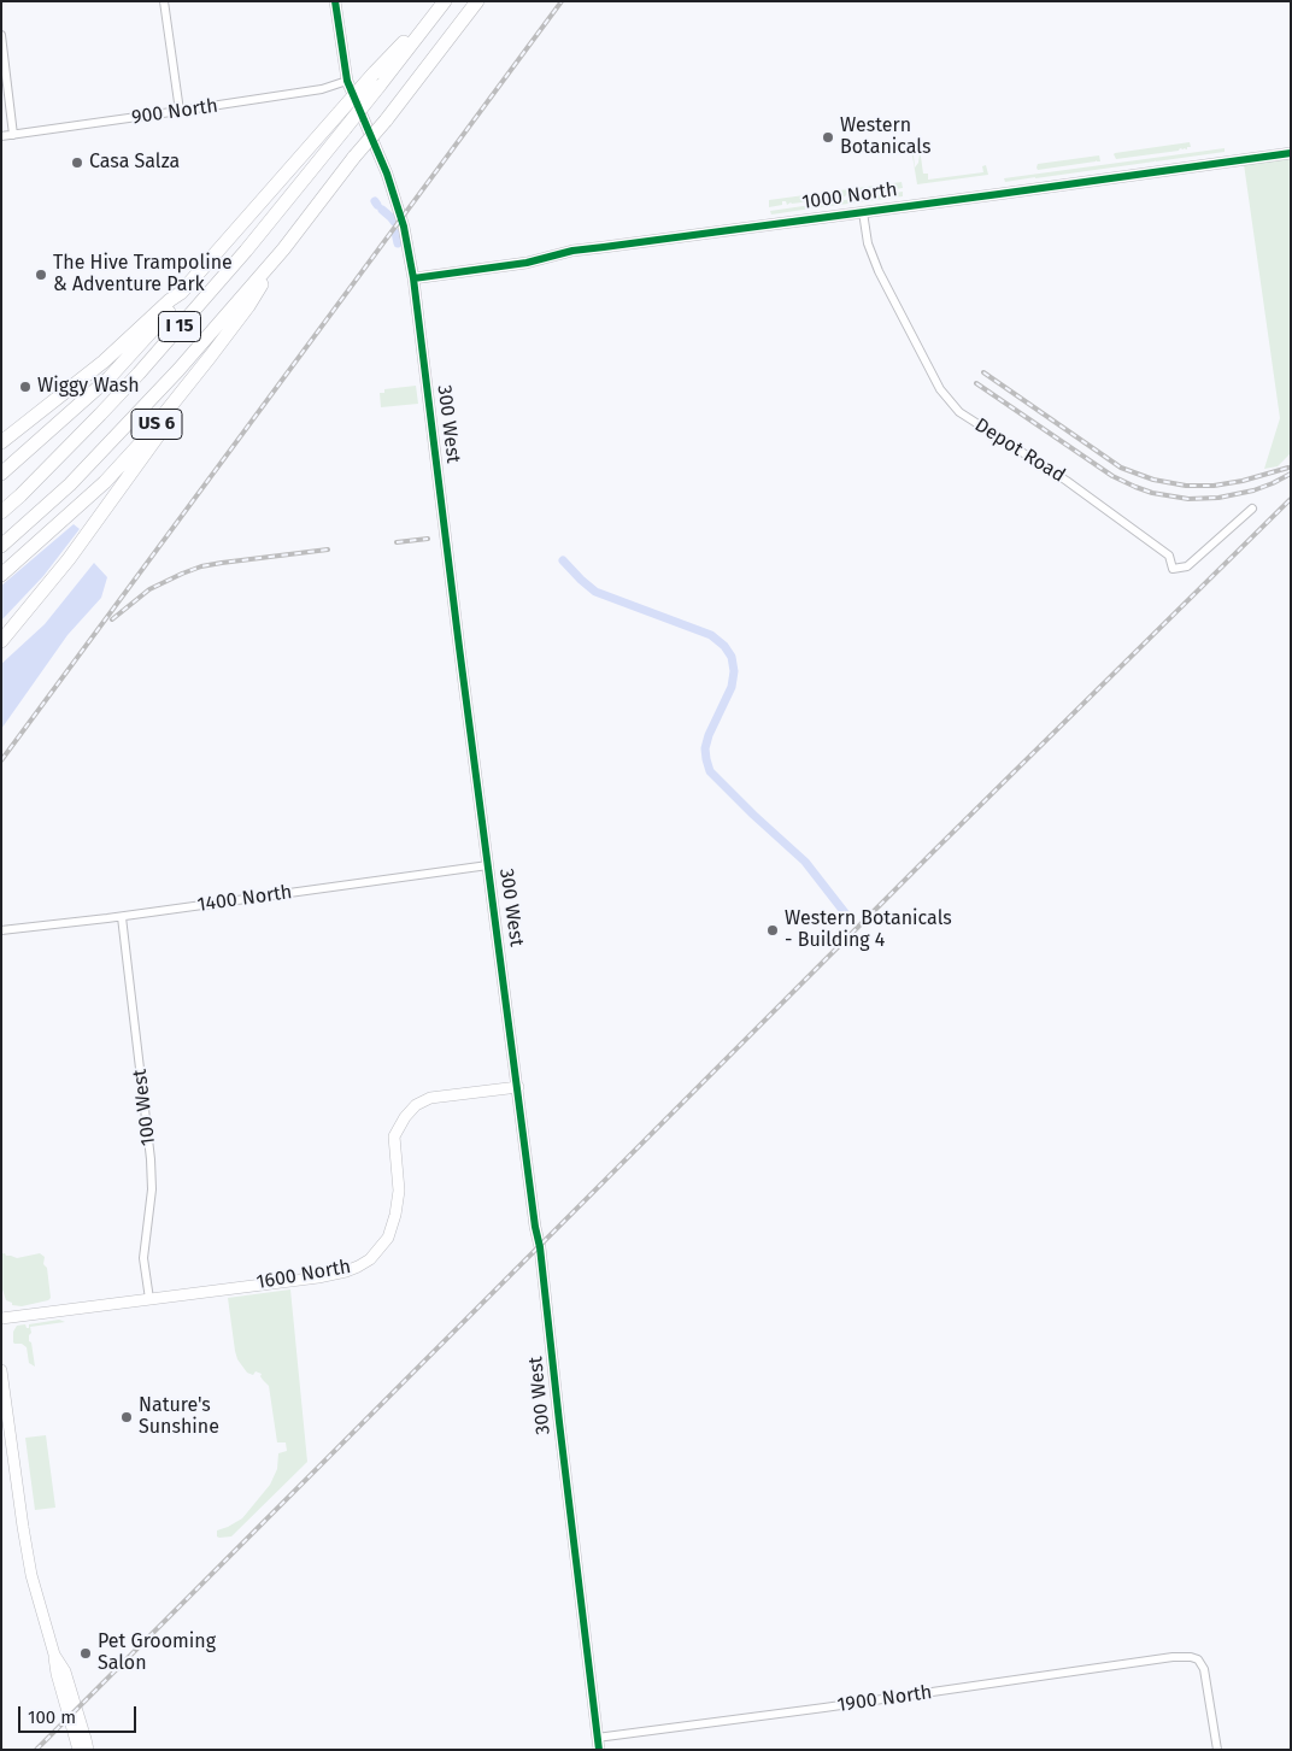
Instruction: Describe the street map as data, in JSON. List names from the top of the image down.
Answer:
{
  "streets": {
    "highway": ["I 15", "US 6"],
    "street": [
      "900 North",
      "1000 North",
      "300 West",
      "Depot Road",
      "1400 North",
      "100 West",
      "1600 North",
      "1900 North"
    ]
  },
  "crossings": [
    ["900 North", "300 West"],
    ["1000 North", "300 West"],
    ["1000 North", "Depot Road"],
    ["I 15", "US 6"],
    ["300 West", "1400 North"],
    ["300 West", "1600 North"],
    ["300 West", "1900 North"],
    ["1400 North", "100 West"],
    ["100 West", "1600 North"]
  ],
  "places": [
    "Western Botanicals",
    "Casa Salza",
    "The Hive Trampoline & Adventure Park",
    "Wiggy Wash",
    "Western Botanicals - Building 4",
    "Nature's Sunshine",
    "Pet Grooming Salon"
  ],
  "scale_bar": "100 m"
}
